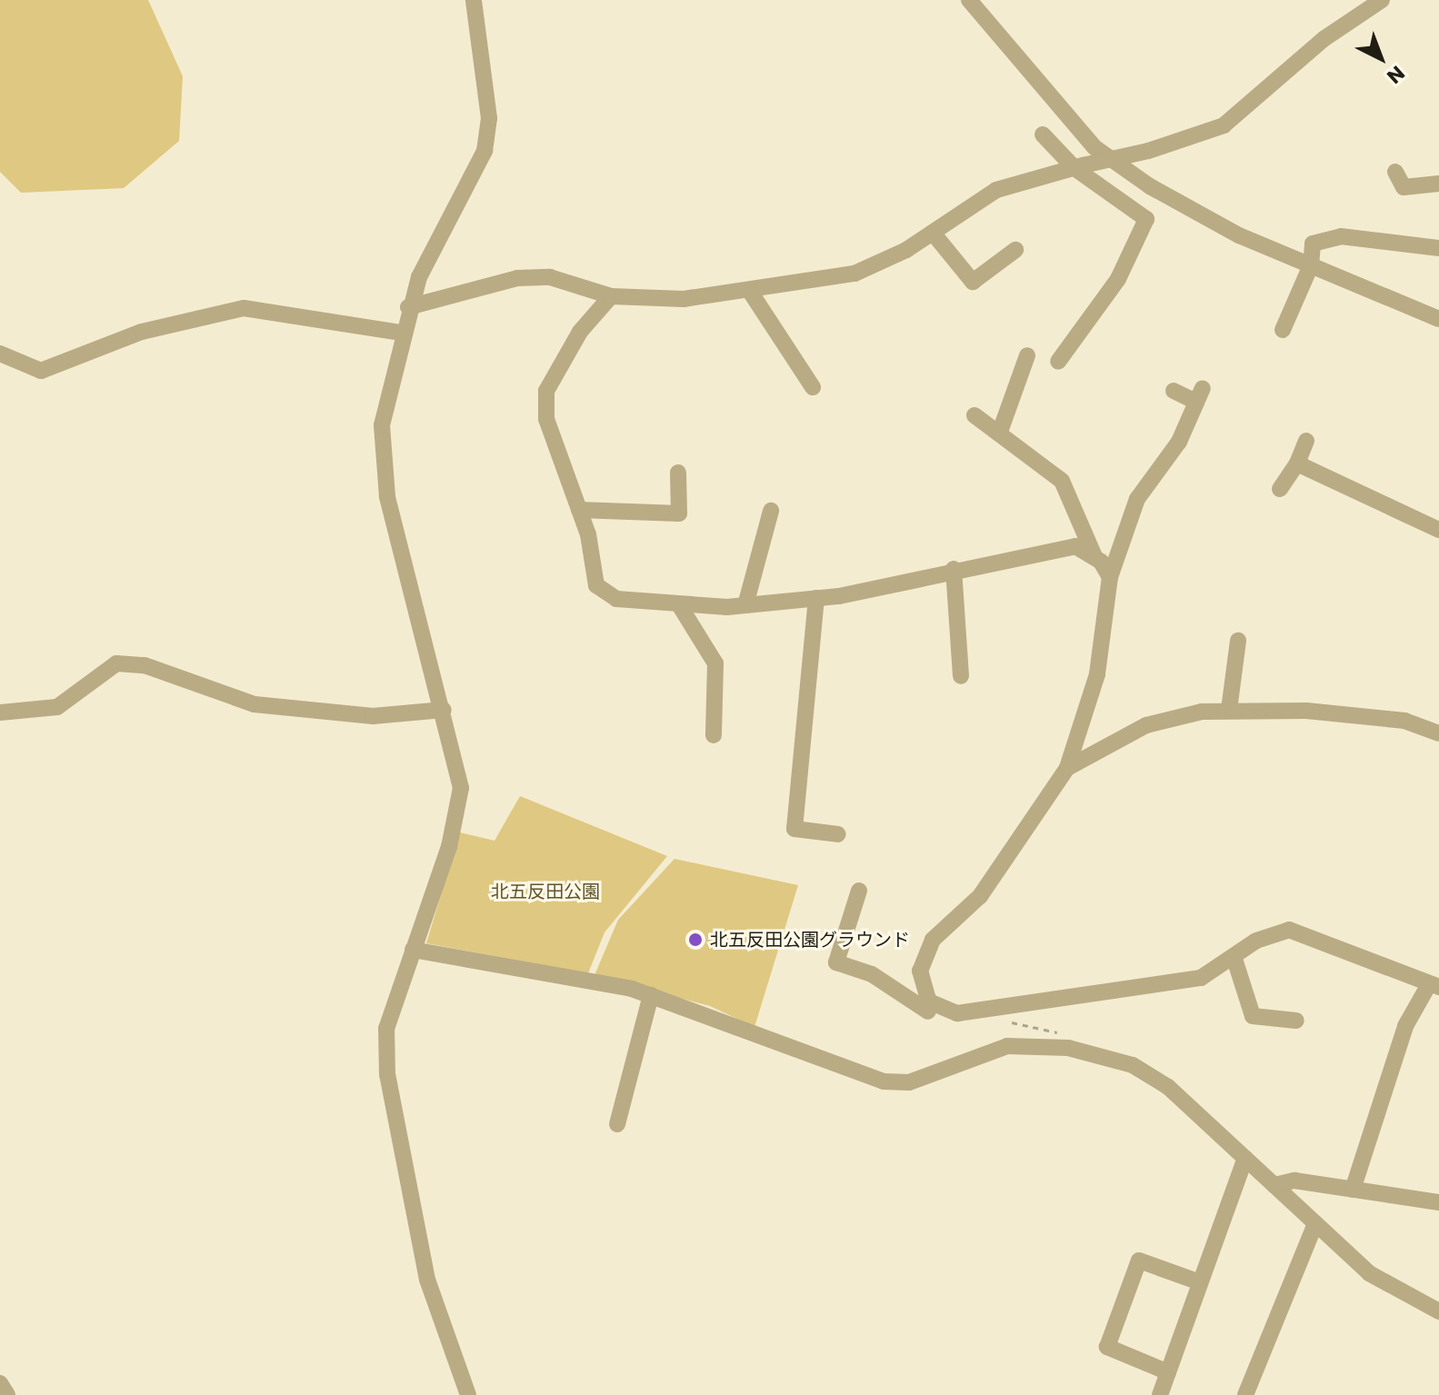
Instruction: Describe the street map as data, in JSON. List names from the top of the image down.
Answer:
{
  "parks": ["北五反田公園"],
  "places": ["北五反田公園グラウンド"],
  "north": "bottom right"
}
